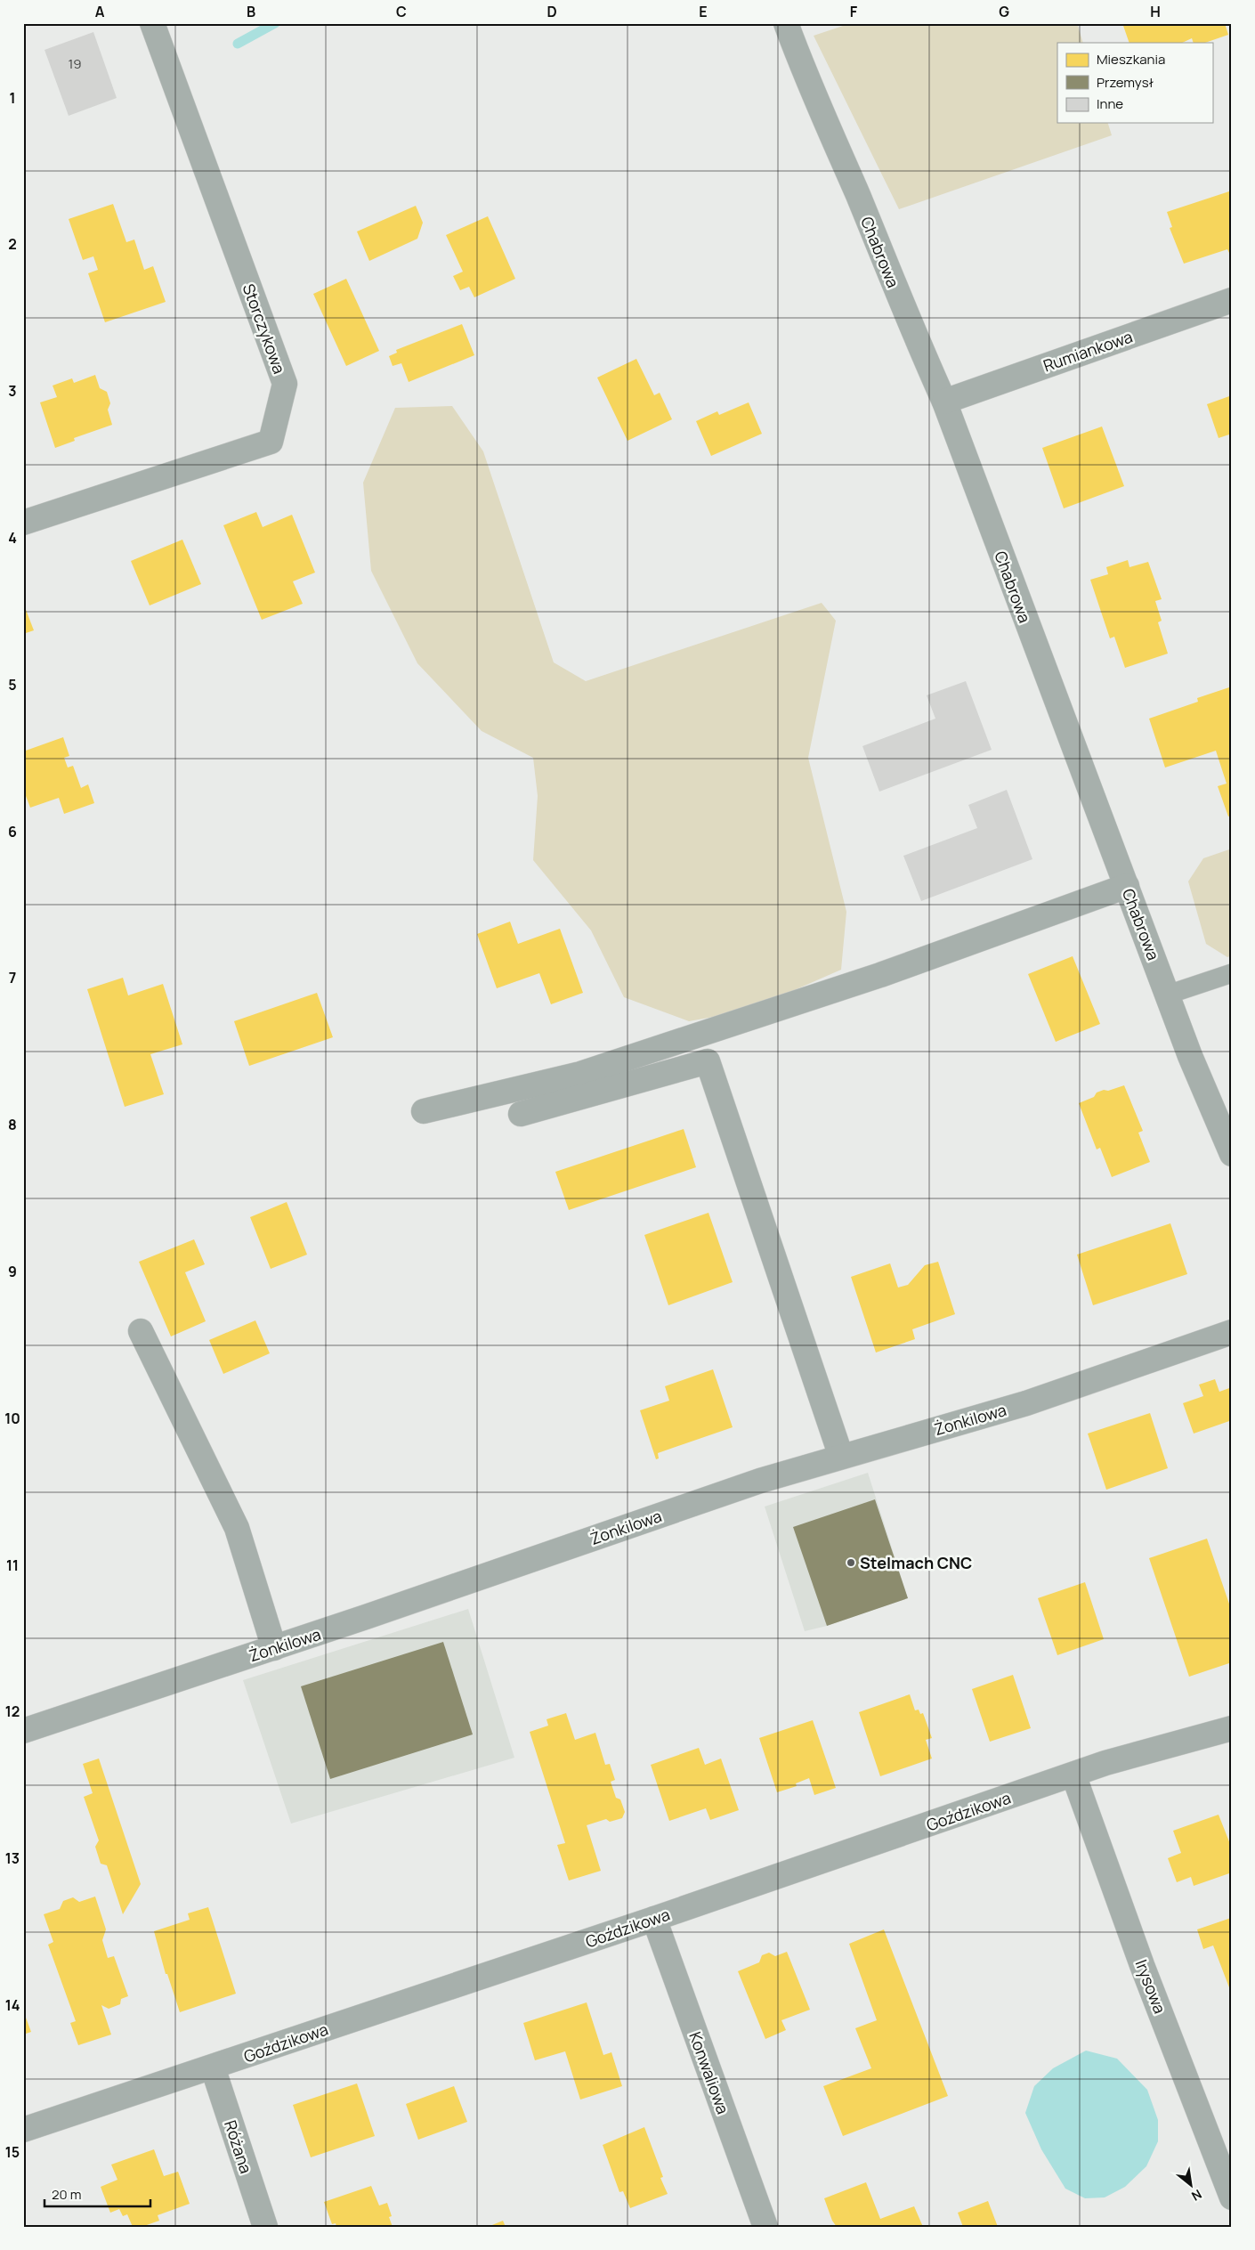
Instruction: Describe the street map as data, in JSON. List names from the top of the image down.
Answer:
{
  "streets": {
    "street": [
      "Chabrowa",
      "Storczykowa",
      "Rumiankowa",
      "Żonkilowa",
      "Goździkowa",
      "Irysowa",
      "Konwaliowa",
      "Różana"
    ]
  },
  "crossings": [
    ["Chabrowa", "Rumiankowa"],
    ["Goździkowa", "Irysowa"],
    ["Goździkowa", "Konwaliowa"],
    ["Goździkowa", "Różana"]
  ],
  "places": ["Stelmach CNC"],
  "house_numbers": ["19"],
  "legend": ["Mieszkania", "Przemysł", "Inne"],
  "scale_bar": "20 m",
  "north": "bottom right",
  "grid": {
    "columns": [
      "A",
      "B",
      "C",
      "D",
      "E",
      "F",
      "G",
      "H"
    ],
    "rows": [
      "1",
      "2",
      "3",
      "4",
      "5",
      "6",
      "7",
      "8",
      "9",
      "10",
      "11",
      "12",
      "13",
      "14",
      "15"
    ]
  }
}
